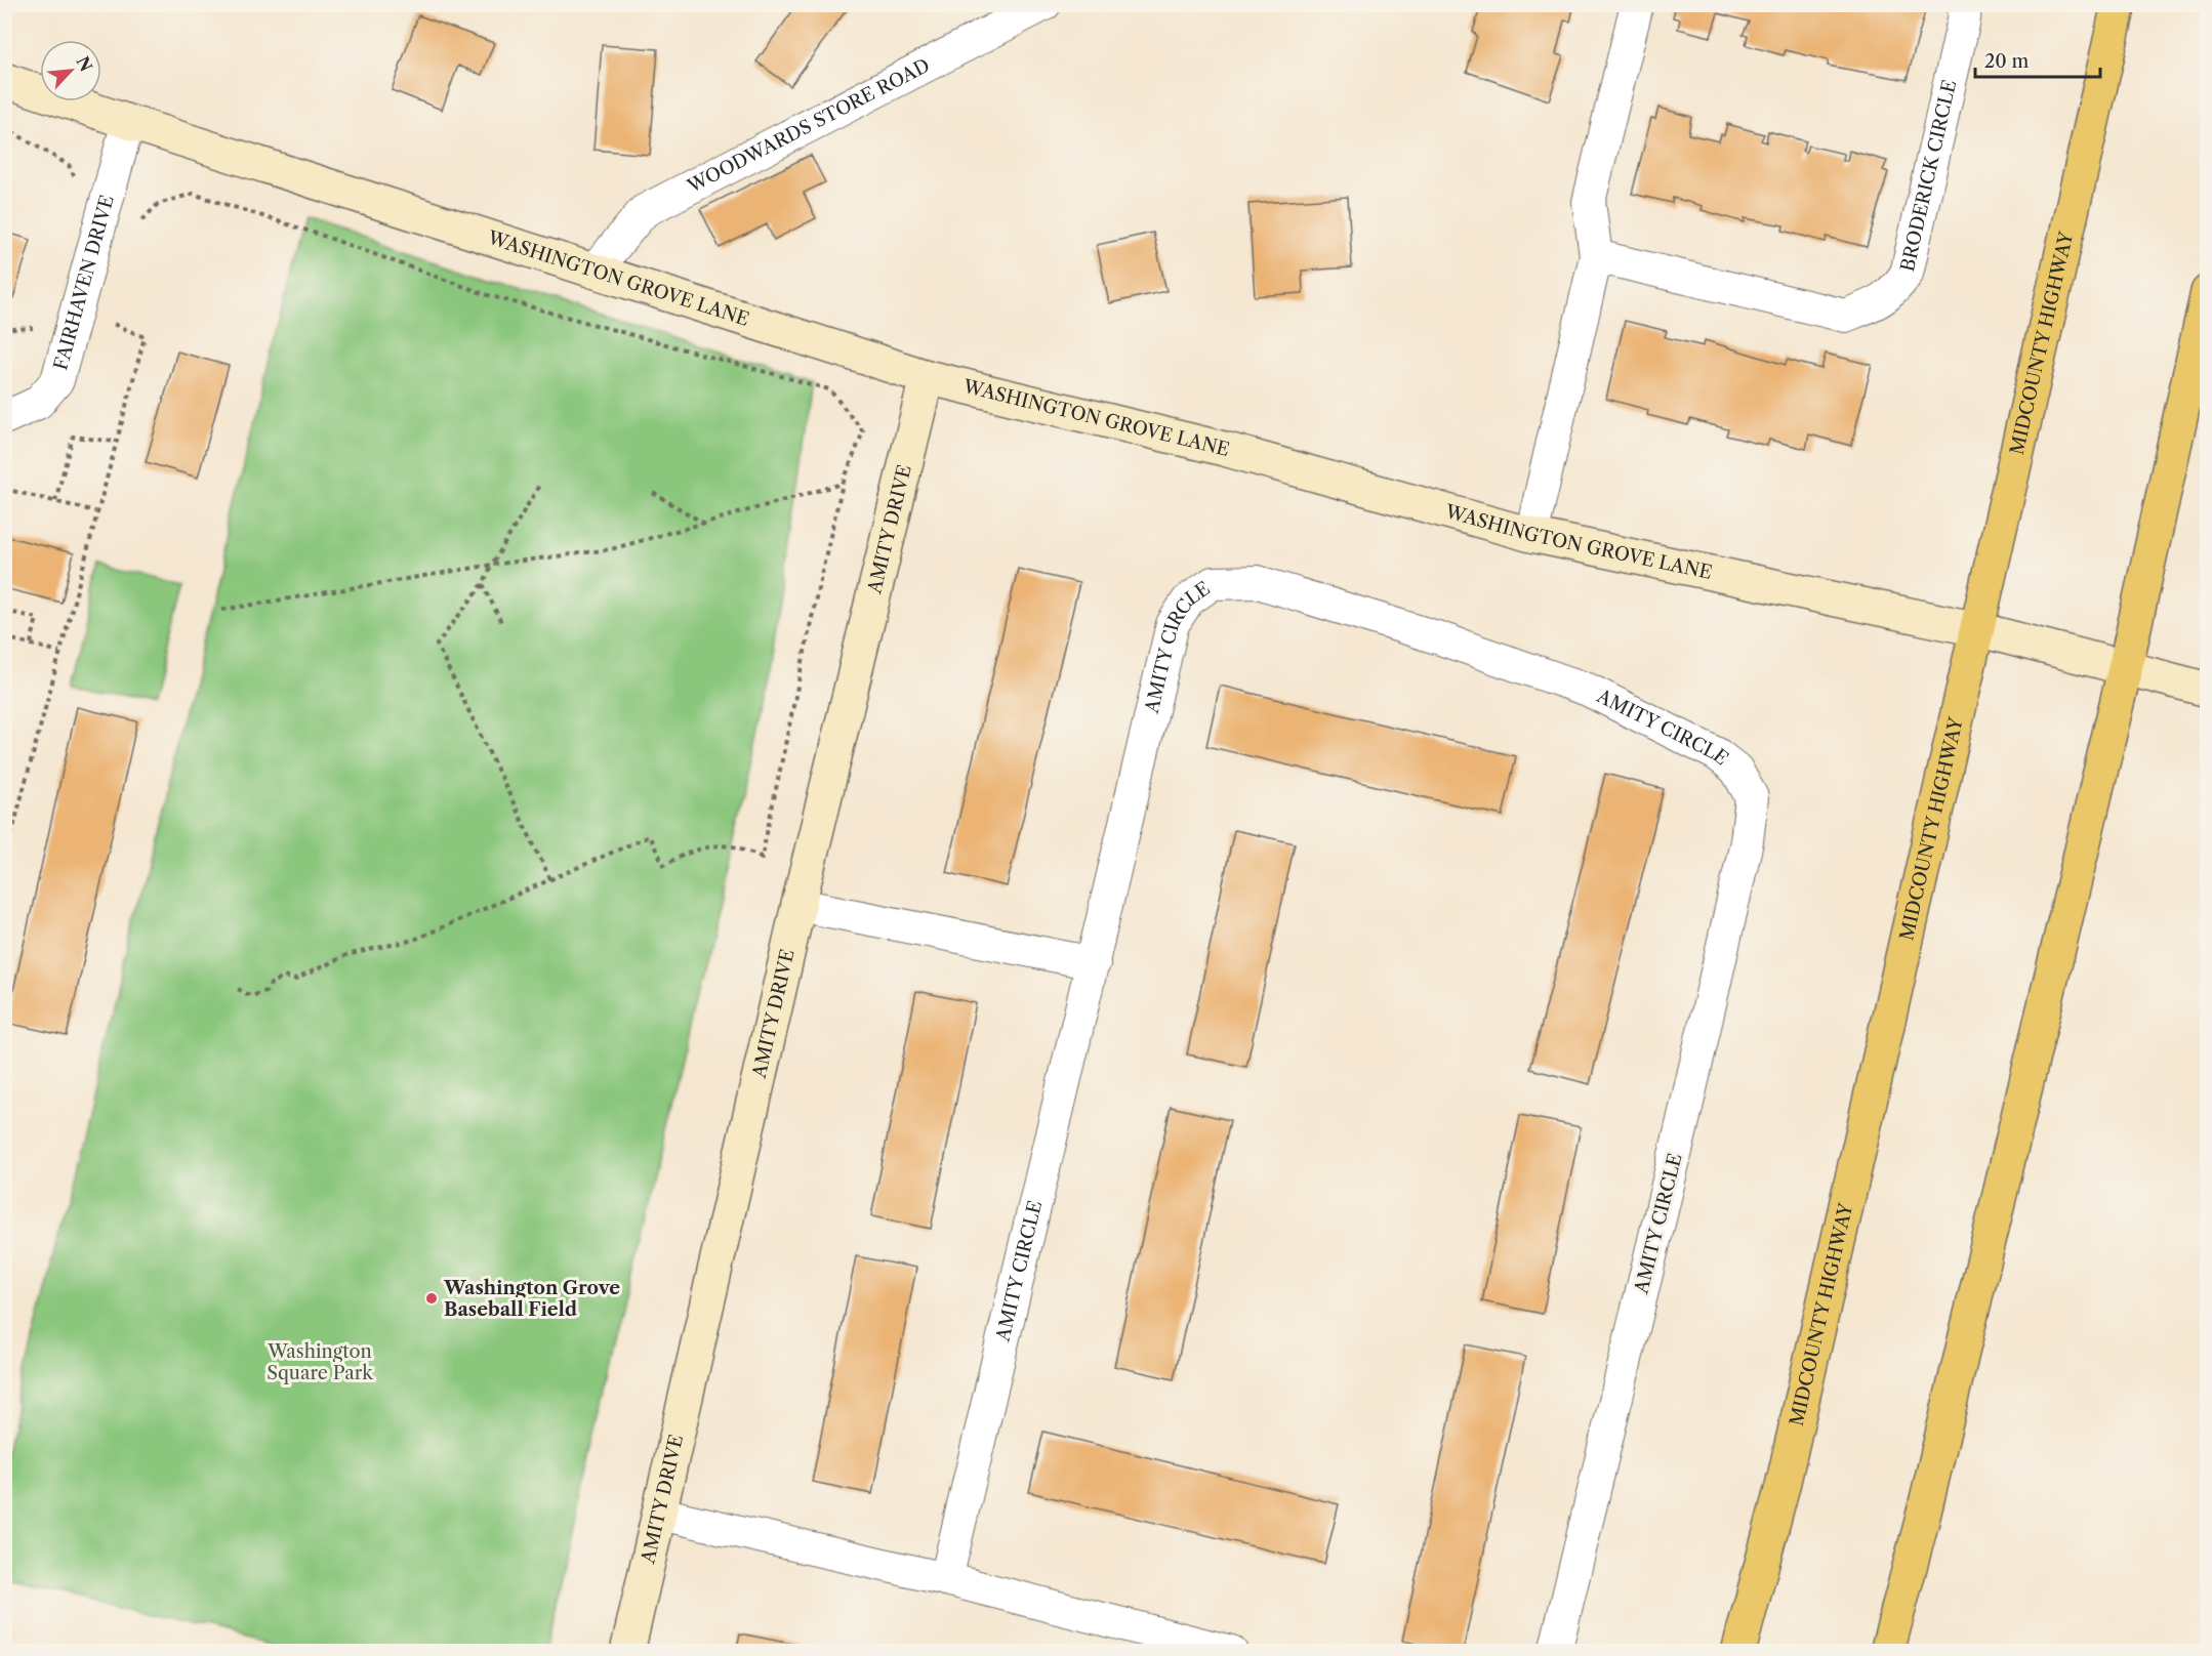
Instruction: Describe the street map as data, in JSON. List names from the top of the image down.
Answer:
{
  "streets": {
    "main road": ["MIDCOUNTY HIGHWAY"],
    "street": [
      "WOODWARDS STORE ROAD",
      "BRODERICK CIRCLE",
      "WASHINGTON GROVE LANE",
      "FAIRHAVEN DRIVE",
      "AMITY DRIVE",
      "AMITY CIRCLE"
    ]
  },
  "crossings": [
    ["WOODWARDS STORE ROAD", "WASHINGTON GROVE LANE"],
    ["WASHINGTON GROVE LANE", "FAIRHAVEN DRIVE"],
    ["WASHINGTON GROVE LANE", "MIDCOUNTY HIGHWAY"],
    ["WASHINGTON GROVE LANE", "AMITY DRIVE"]
  ],
  "parks": ["Washington Square Park"],
  "places": ["Washington Grove Baseball Field"],
  "scale_bar": "20 m",
  "north": "top right"
}
